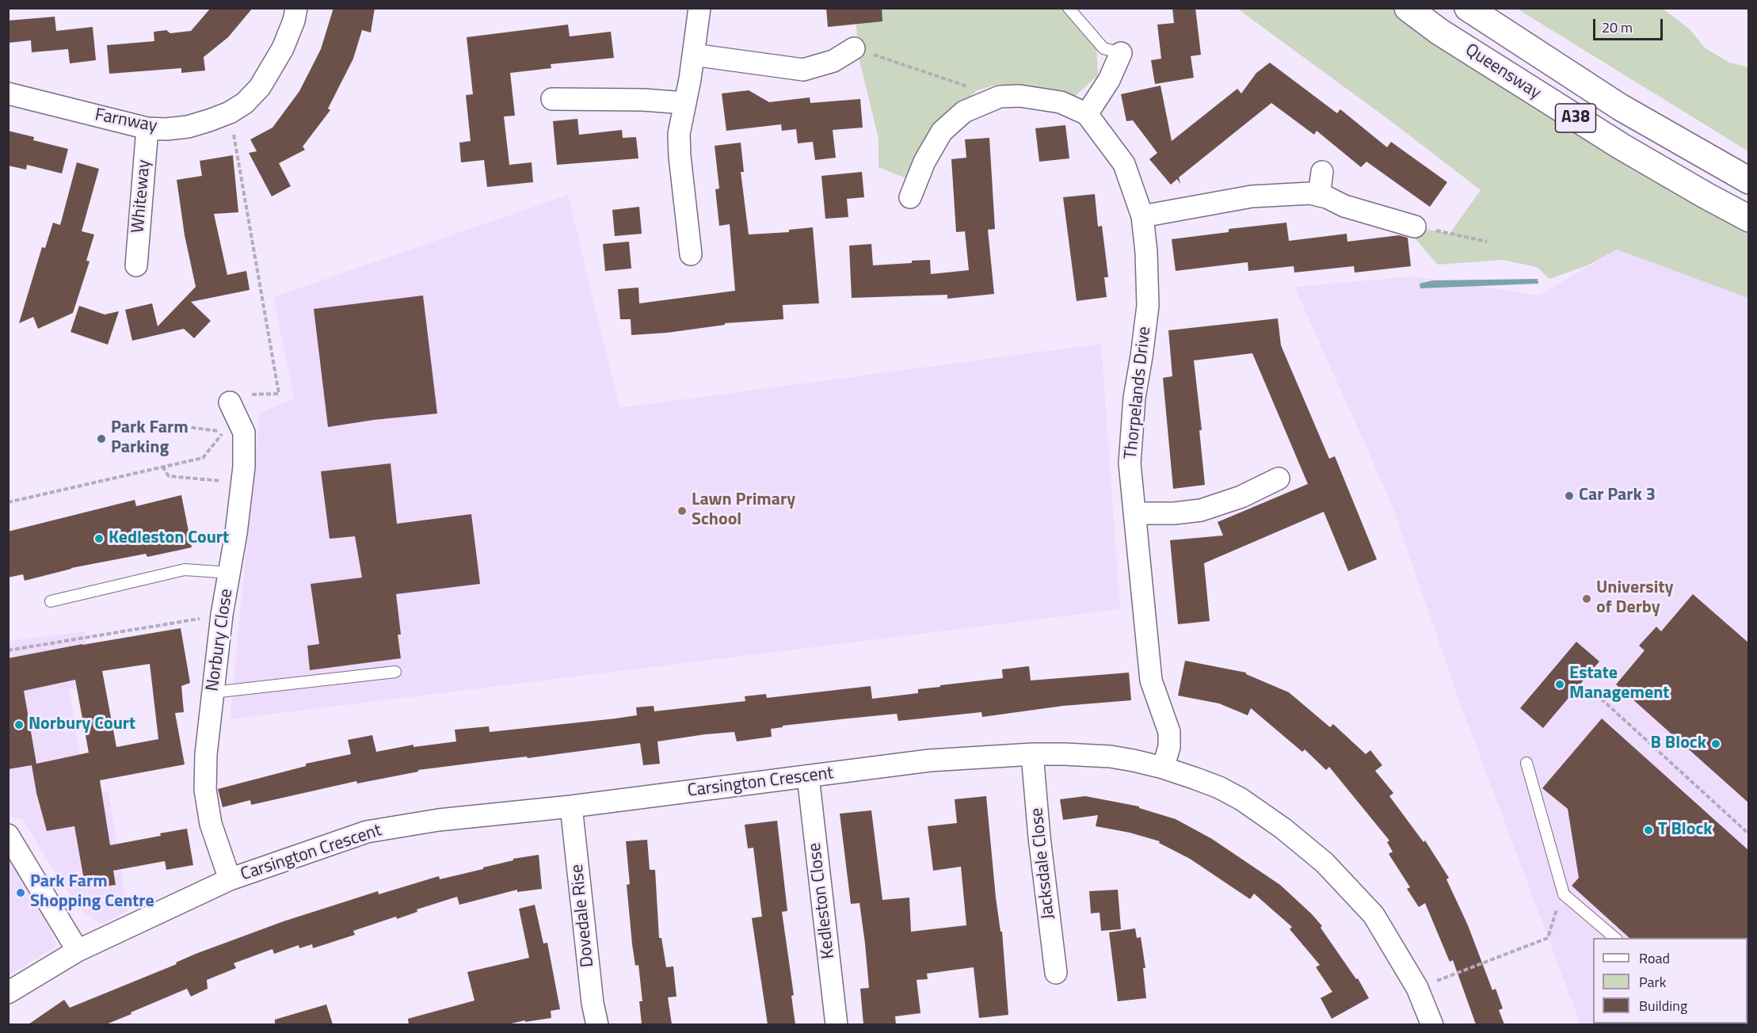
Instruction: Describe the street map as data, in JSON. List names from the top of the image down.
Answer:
{
  "streets": {
    "highway": ["Queensway", "A38"],
    "street": [
      "Farnway",
      "Whiteway",
      "Thorpelands Drive",
      "Norbury Close",
      "Carsington Crescent",
      "Jacksdale Close",
      "Kedleston Close",
      "Dovedale Rise"
    ]
  },
  "crossings": [
    ["Farnway", "Whiteway"],
    ["Thorpelands Drive", "Carsington Crescent"],
    ["Norbury Close", "Carsington Crescent"],
    ["Carsington Crescent", "Jacksdale Close"],
    ["Carsington Crescent", "Kedleston Close"],
    ["Carsington Crescent", "Dovedale Rise"]
  ],
  "places": [
    "Park Farm Parking",
    "Car Park 3",
    "Lawn Primary School",
    "Kedleston Court",
    "University of Derby",
    "Estate Management",
    "Norbury Court",
    "B Block",
    "T Block",
    "Park Farm Shopping Centre"
  ],
  "legend": ["Road", "Park", "Building"],
  "scale_bar": "20 m"
}
